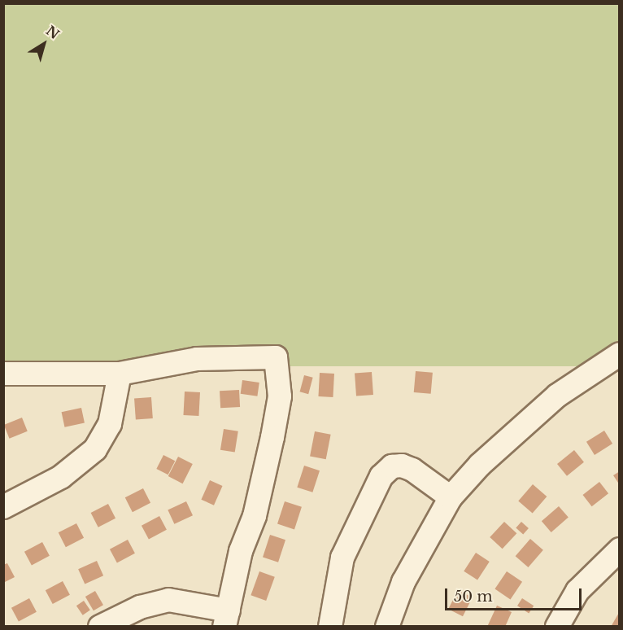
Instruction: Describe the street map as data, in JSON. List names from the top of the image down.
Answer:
{
  "scale_bar": "50 m",
  "north": "top right"
}
